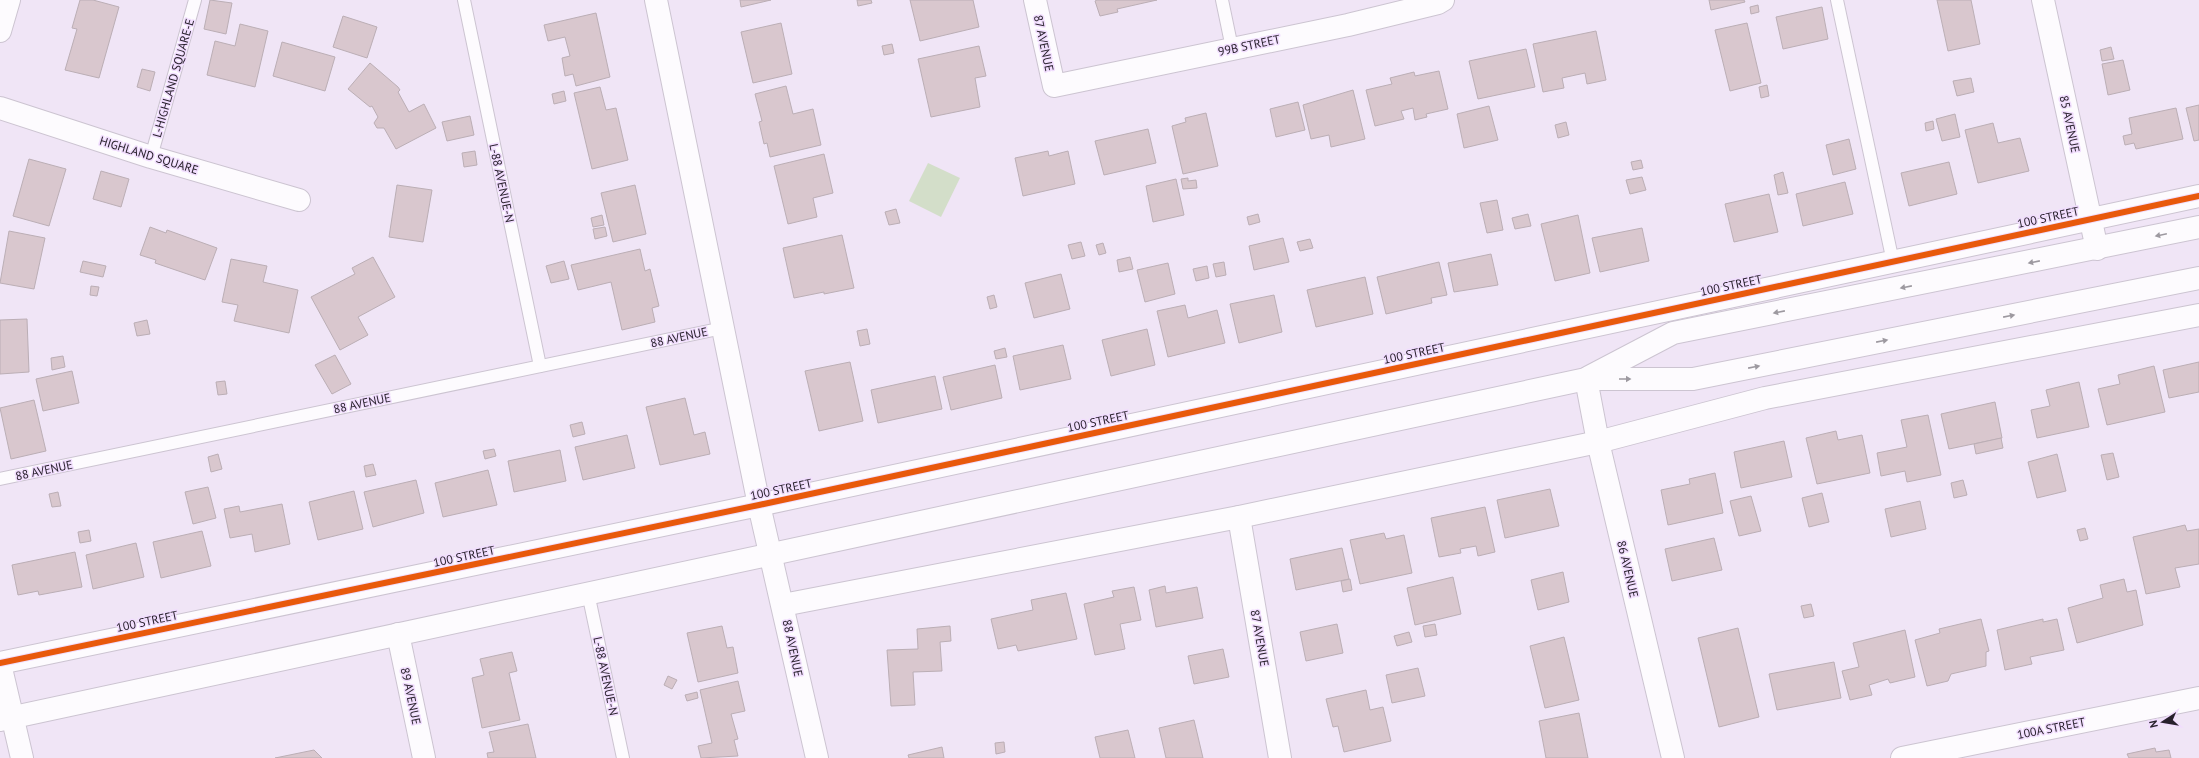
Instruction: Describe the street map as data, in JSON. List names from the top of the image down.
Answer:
{
  "streets": {
    "street": [
      "87 AVENUE",
      "99B STREET",
      "85 AVENUE",
      "HIGHLAND SQUARE",
      "100 STREET",
      "88 AVENUE",
      "86 AVENUE",
      "89 AVENUE",
      "100A STREET"
    ],
    "lane": ["L-HIGHLAND SQUARE-E", "L-88 AVENUE-N"]
  },
  "crossings": [
    ["87 AVENUE", "99B STREET"],
    ["L-HIGHLAND SQUARE-E", "HIGHLAND SQUARE"],
    ["85 AVENUE", "100 STREET"],
    ["L-88 AVENUE-N", "88 AVENUE"],
    ["100 STREET", "88 AVENUE"]
  ],
  "north": "left"
}
